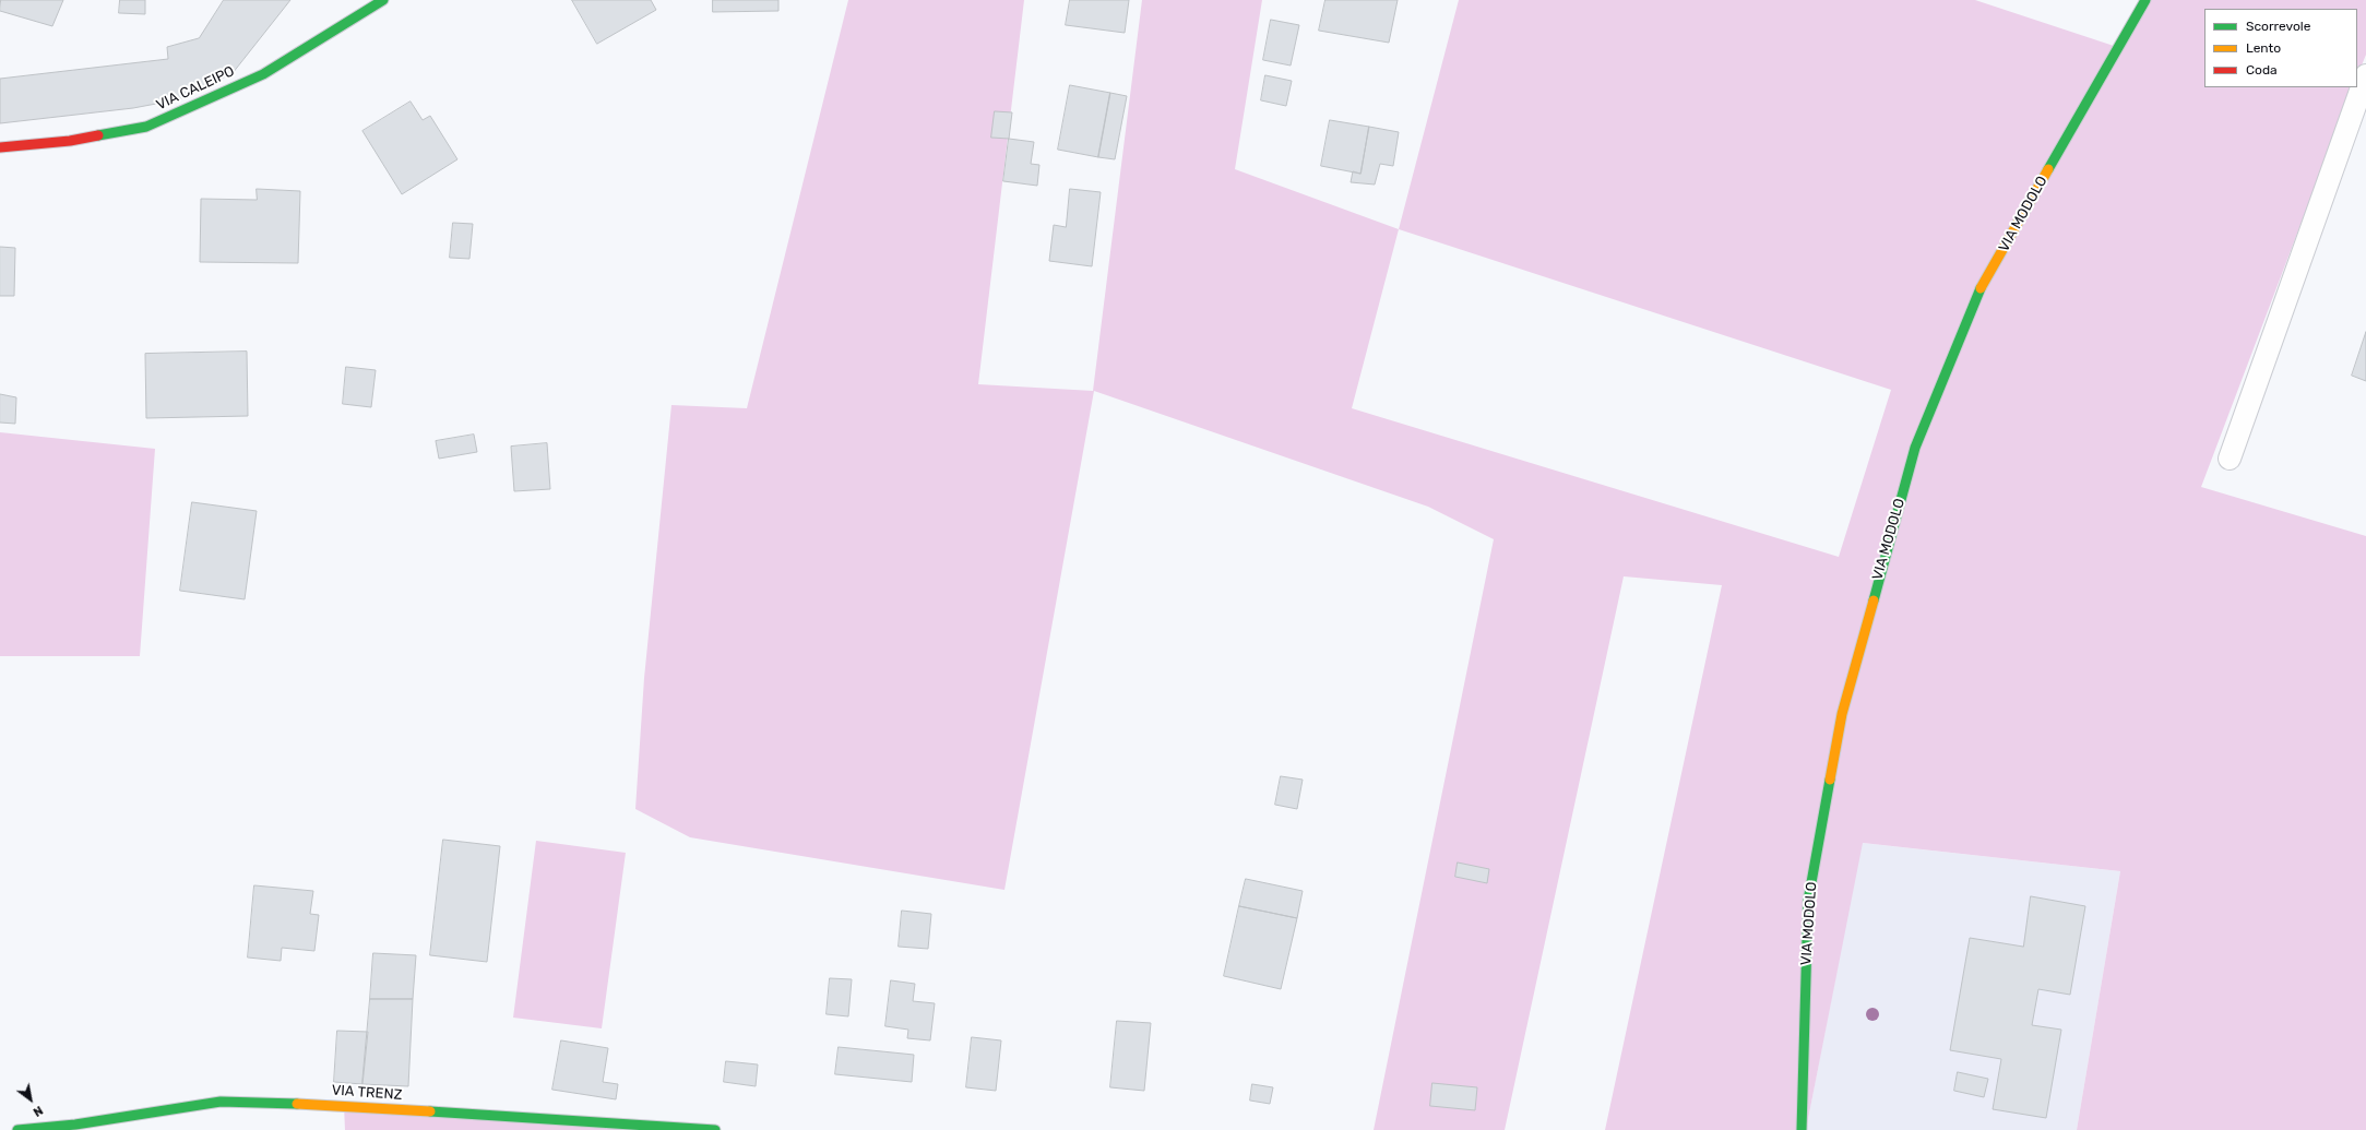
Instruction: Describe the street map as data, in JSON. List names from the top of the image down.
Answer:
{
  "streets": {
    "street": ["VIA CALEIPO", "VIA MODOLO", "VIA TRENZ"]
  },
  "legend": ["Scorrevole", "Lento", "Coda"],
  "north": "bottom right"
}
